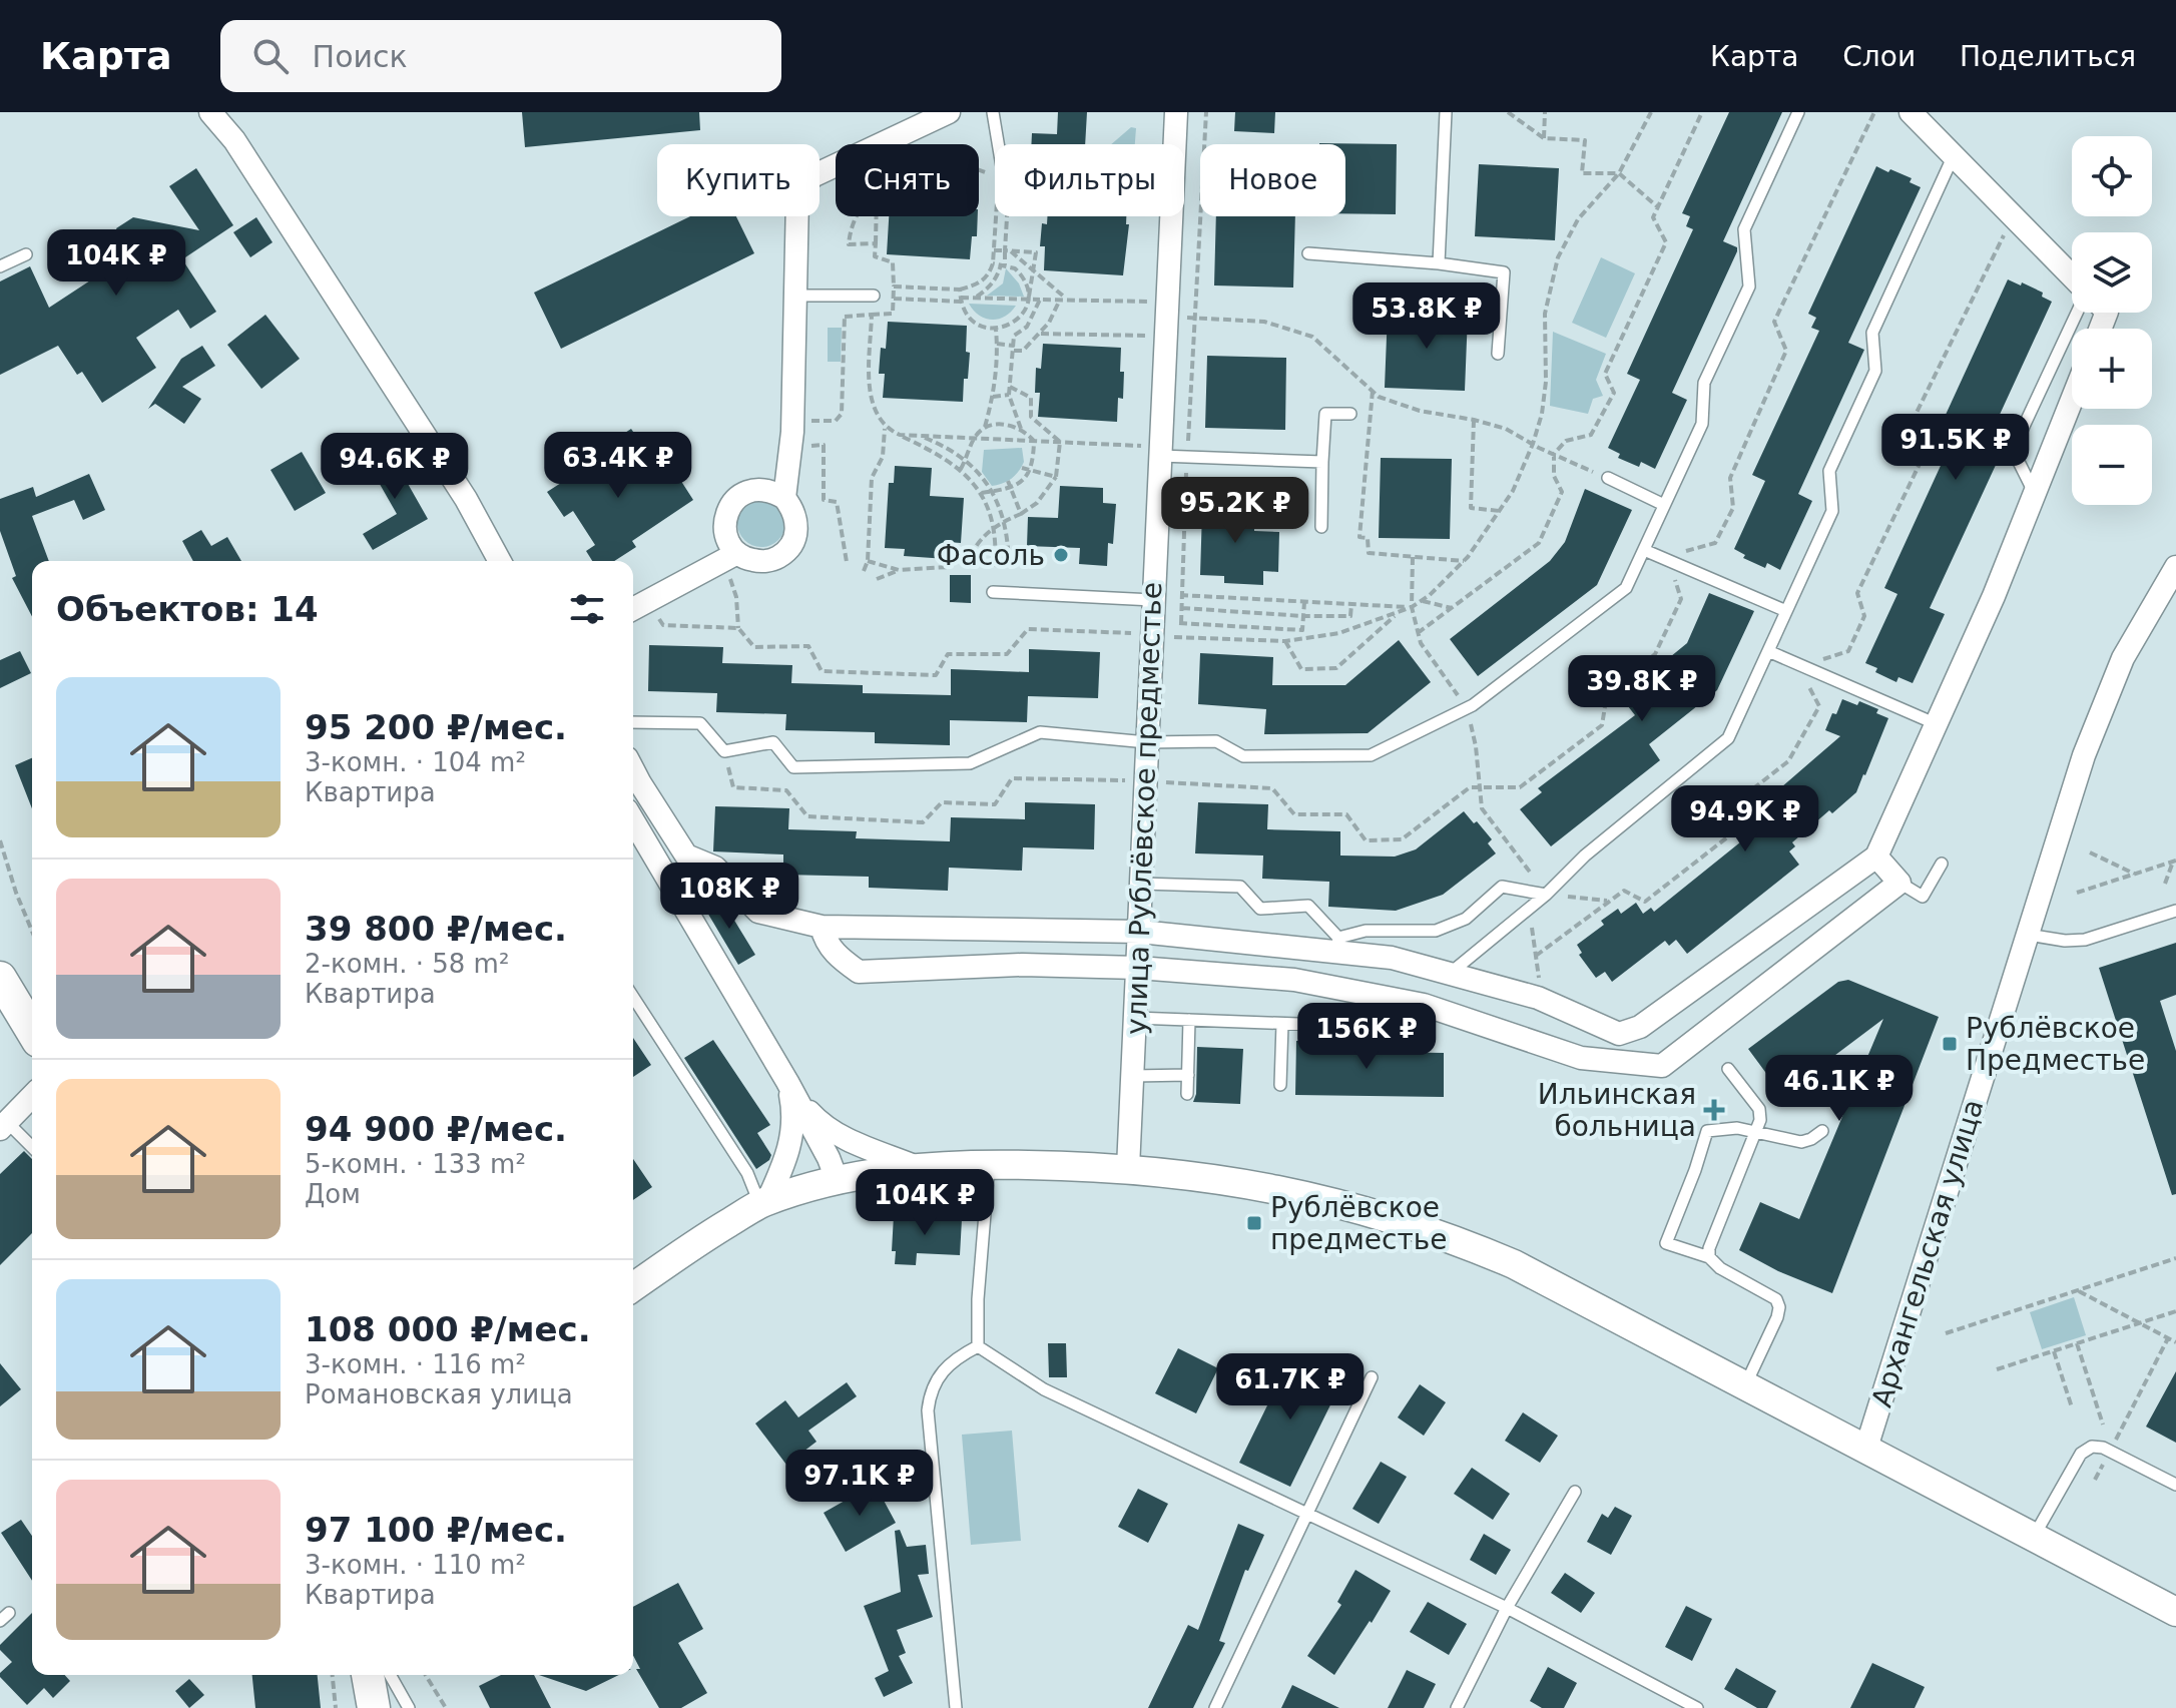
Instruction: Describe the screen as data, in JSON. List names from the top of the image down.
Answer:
{
  "streets": {
    "street": ["улица Рублёвское предместье", "Архангельская улица"]
  },
  "places": {
    "other": ["Фасоль"],
    "transit": ["Рублёвское Предместье", "Рублёвское предместье"],
    "health": ["Ильинская больница"]
  },
  "page": {
    "header": "Карта",
    "search": "Поиск",
    "nav": ["Карта", "Слои", "Поделиться"],
    "map_buttons": ["+", "−"],
    "chip": [
      "Купить",
      "Снять",
      "Фильтры",
      "Новое"
    ],
    "price": [
      "104K ₽",
      "53.8K ₽",
      "91.5K ₽",
      "63.4K ₽",
      "94.6K ₽",
      "95.2K ₽",
      "39.8K ₽",
      "94.9K ₽",
      "108K ₽",
      "156K ₽",
      "46.1K ₽",
      "104K ₽",
      "61.7K ₽",
      "97.1K ₽"
    ],
    "heading": "Объектов: 14",
    "list": [
      {
        "name": "95 200 ₽/мес.",
        "note": "3-комн. · 104 m² · Квартира"
      },
      {
        "name": "39 800 ₽/мес.",
        "note": "2-комн. · 58 m² · Квартира"
      },
      {
        "name": "94 900 ₽/мес.",
        "note": "5-комн. · 133 m² · Дом"
      },
      {
        "name": "108 000 ₽/мес.",
        "note": "3-комн. · 116 m² · Романовская улица"
      },
      {
        "name": "97 100 ₽/мес.",
        "note": "3-комн. · 110 m² · Квартира"
      }
    ]
  }
}
